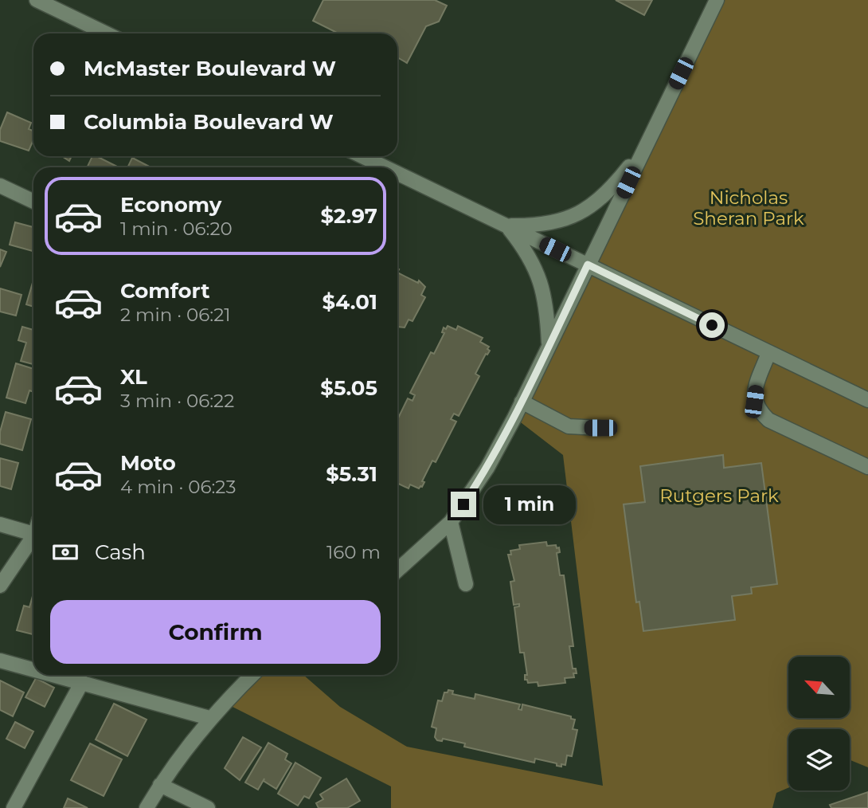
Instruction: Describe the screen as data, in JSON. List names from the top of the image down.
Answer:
{
  "parks": ["Nicholas Sheran Park", "Rutgers Park"],
  "north": "top left",
  "page": {
    "banner": ["McMaster Boulevard W", "Columbia Boulevard W"],
    "list": [
      {
        "name": "Economy",
        "note": "1 min · 06:20",
        "value": "$2.97"
      },
      {
        "name": "Comfort",
        "note": "2 min · 06:21",
        "value": "$4.01"
      },
      {
        "name": "XL",
        "note": "3 min · 06:22",
        "value": "$5.05"
      },
      {
        "name": "Moto",
        "note": "4 min · 06:23",
        "value": "$5.31"
      }
    ],
    "bubble": "1 min",
    "pay": ["Cash", "160 m"],
    "buttons": "Confirm"
  }
}
